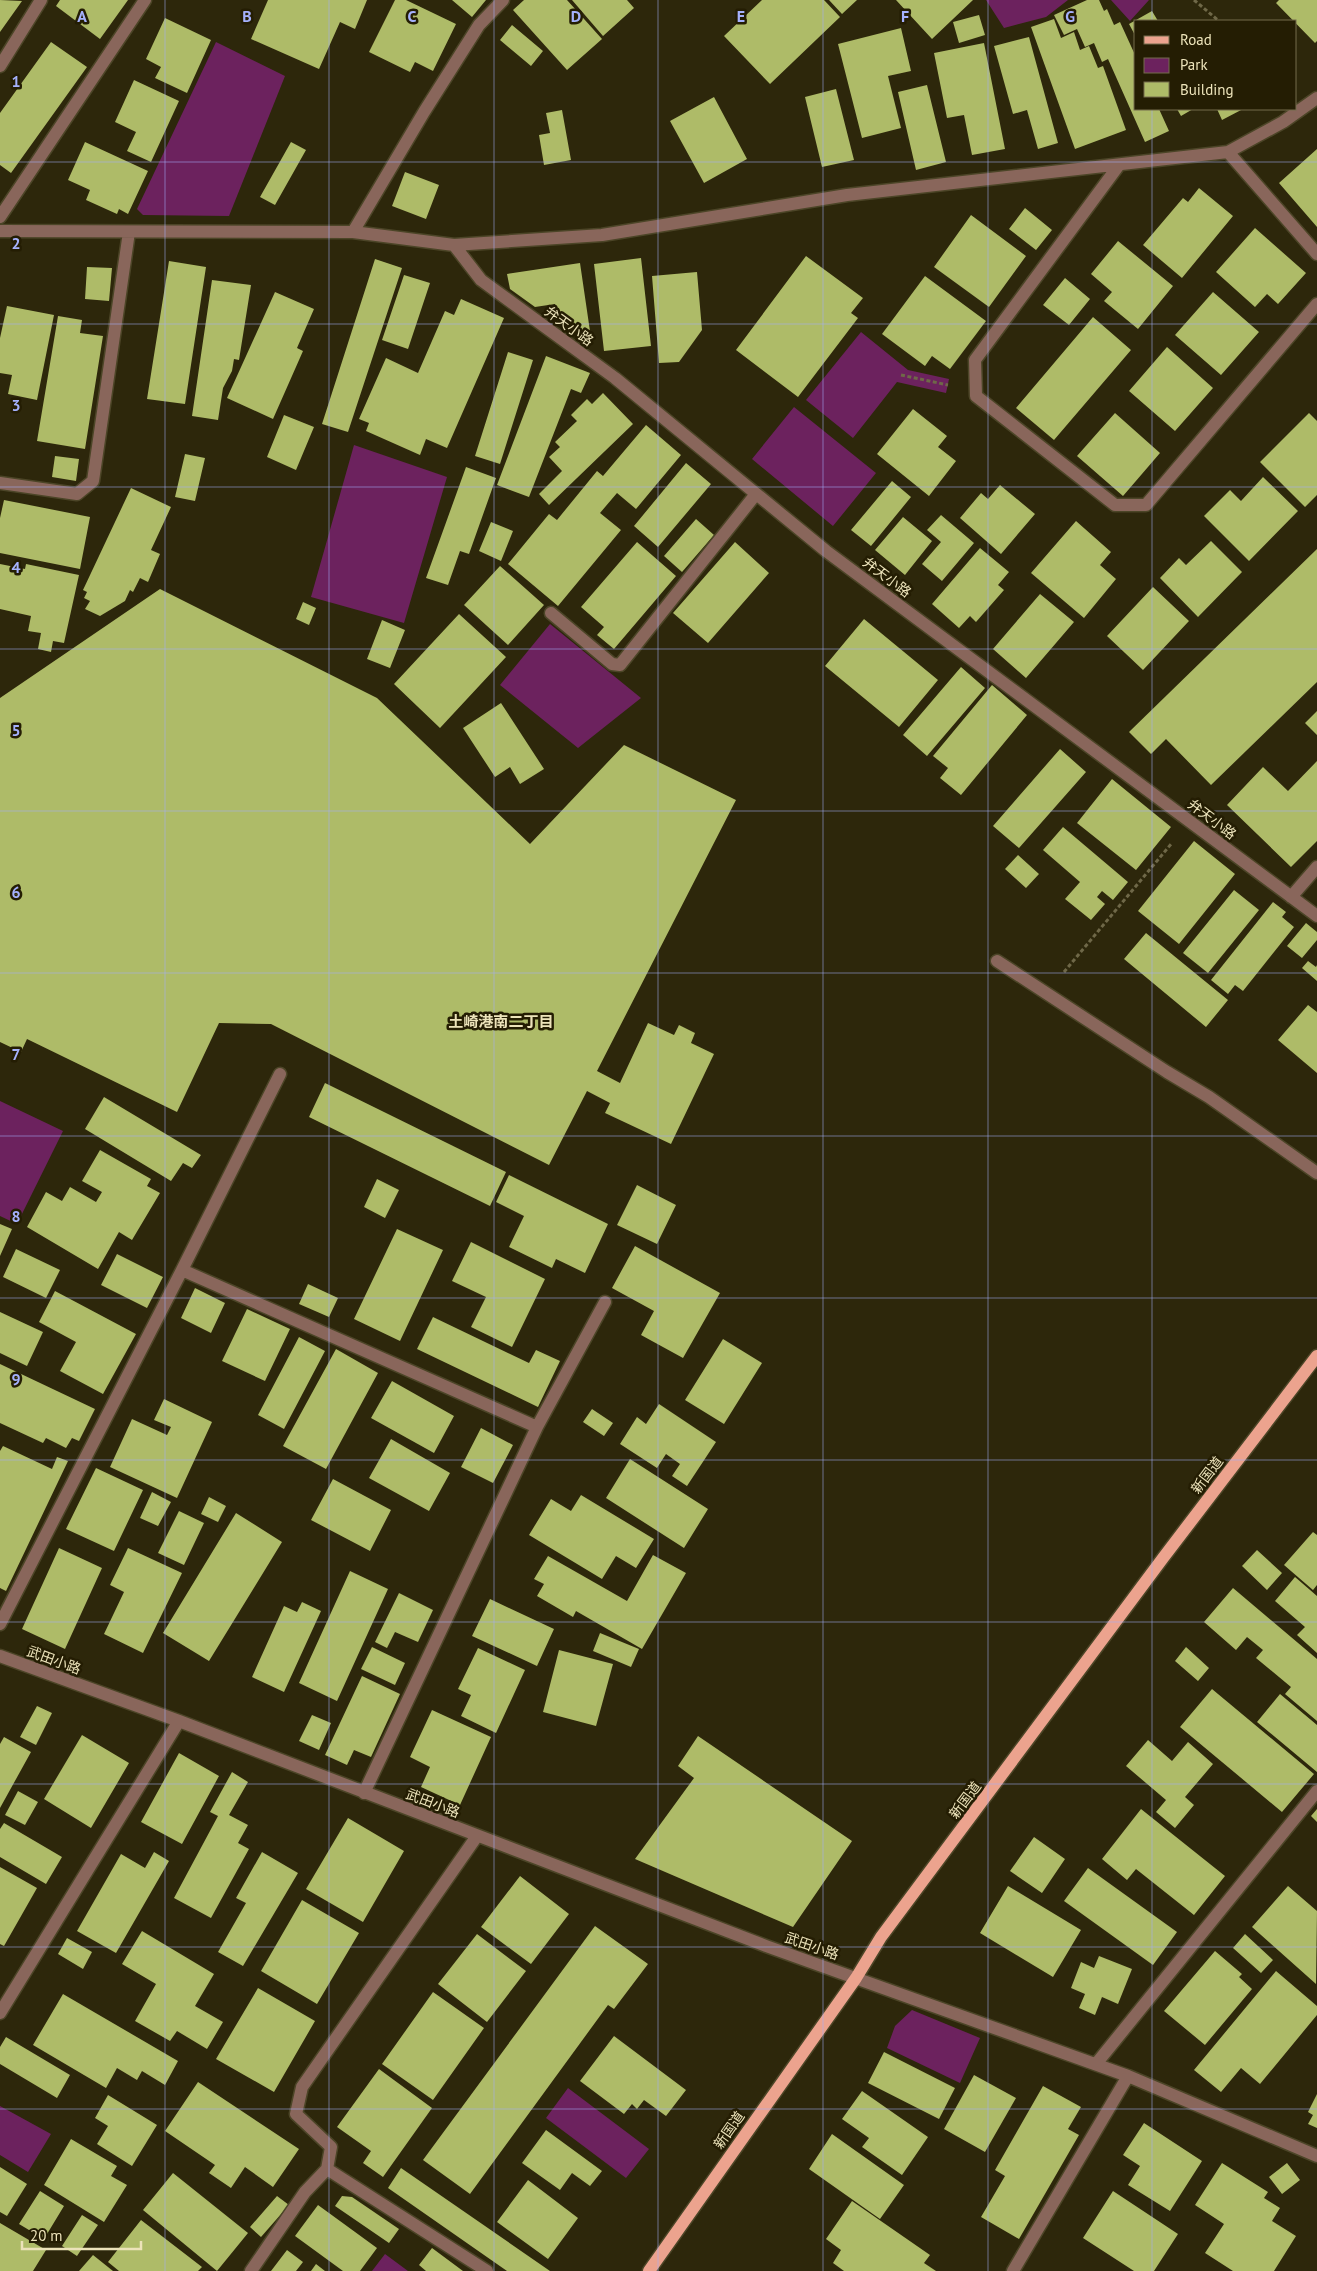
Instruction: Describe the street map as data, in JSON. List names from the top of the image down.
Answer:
{
  "streets": {
    "main road": ["新国道"],
    "street": ["弁天小路", "武田小路"]
  },
  "crossings": [
    ["新国道", "武田小路"]
  ],
  "districts": ["土崎港南二丁目"],
  "legend": ["Road", "Park", "Building"],
  "scale_bar": "20 m",
  "grid": {
    "columns": [
      "A",
      "B",
      "C",
      "D",
      "E",
      "F",
      "G"
    ],
    "rows": [
      "1",
      "2",
      "3",
      "4",
      "5",
      "6",
      "7",
      "8",
      "9"
    ]
  }
}
